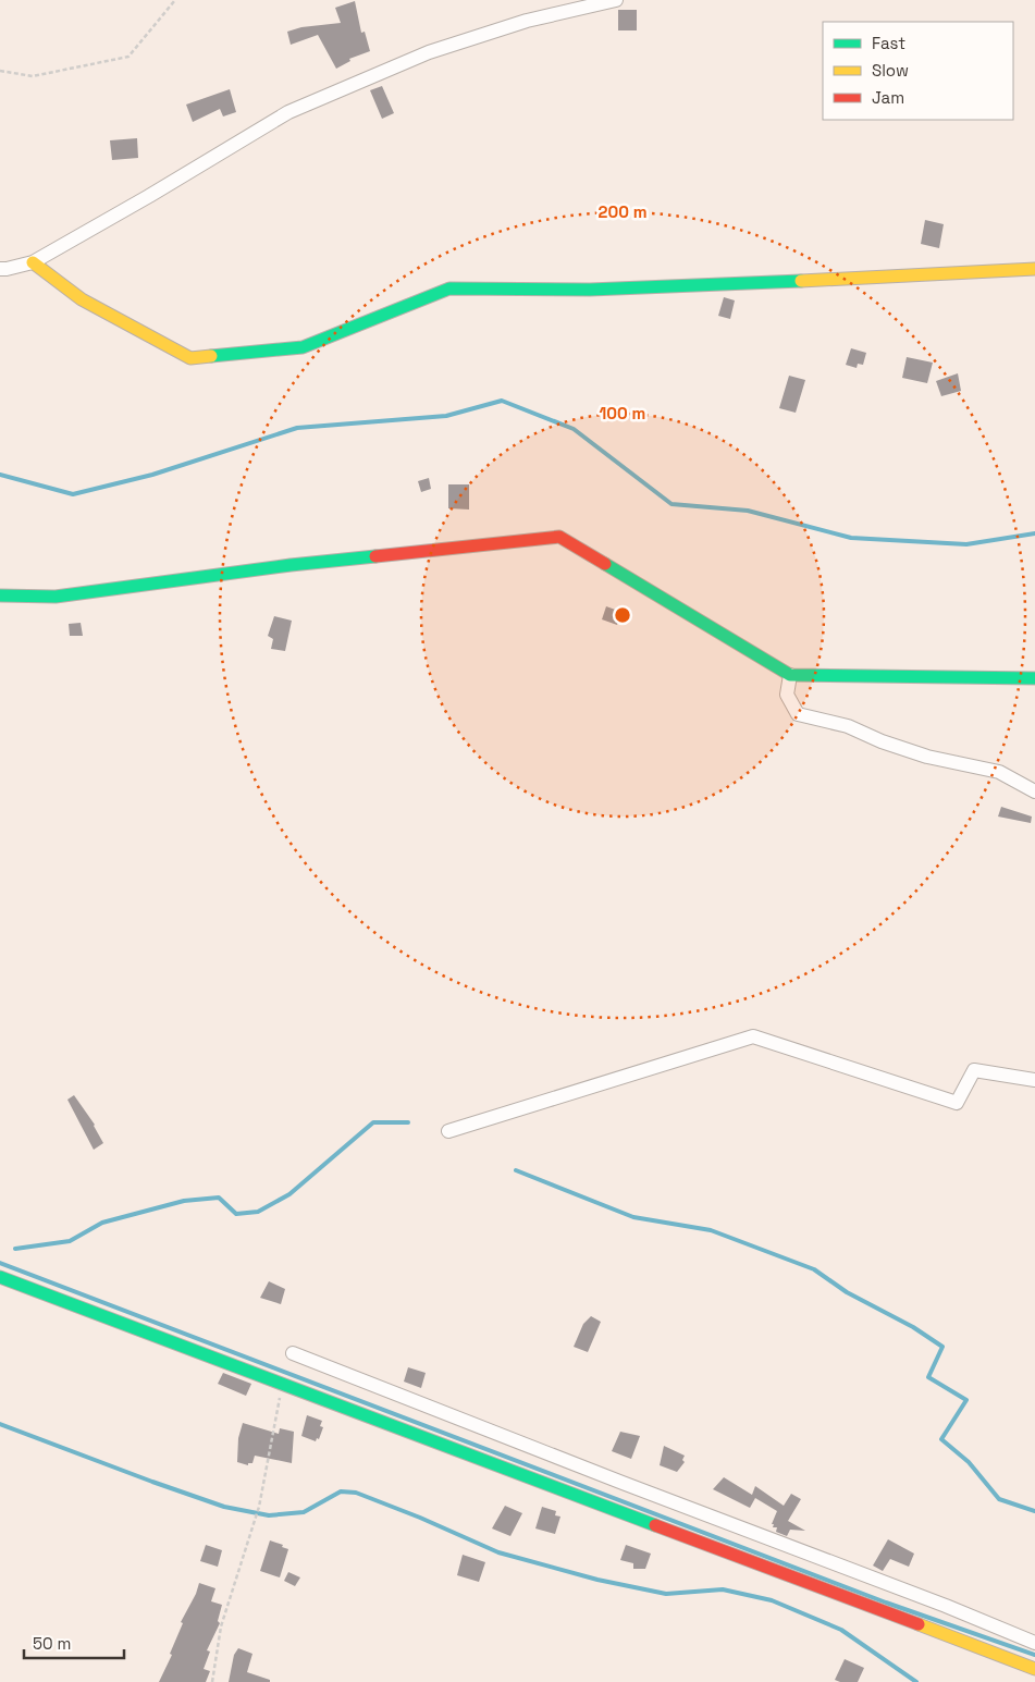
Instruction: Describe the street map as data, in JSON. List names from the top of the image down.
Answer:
{
  "legend": ["Fast", "Slow", "Jam"],
  "scale_bar": "50 m",
  "rings": ["200 m", "100 m"]
}
